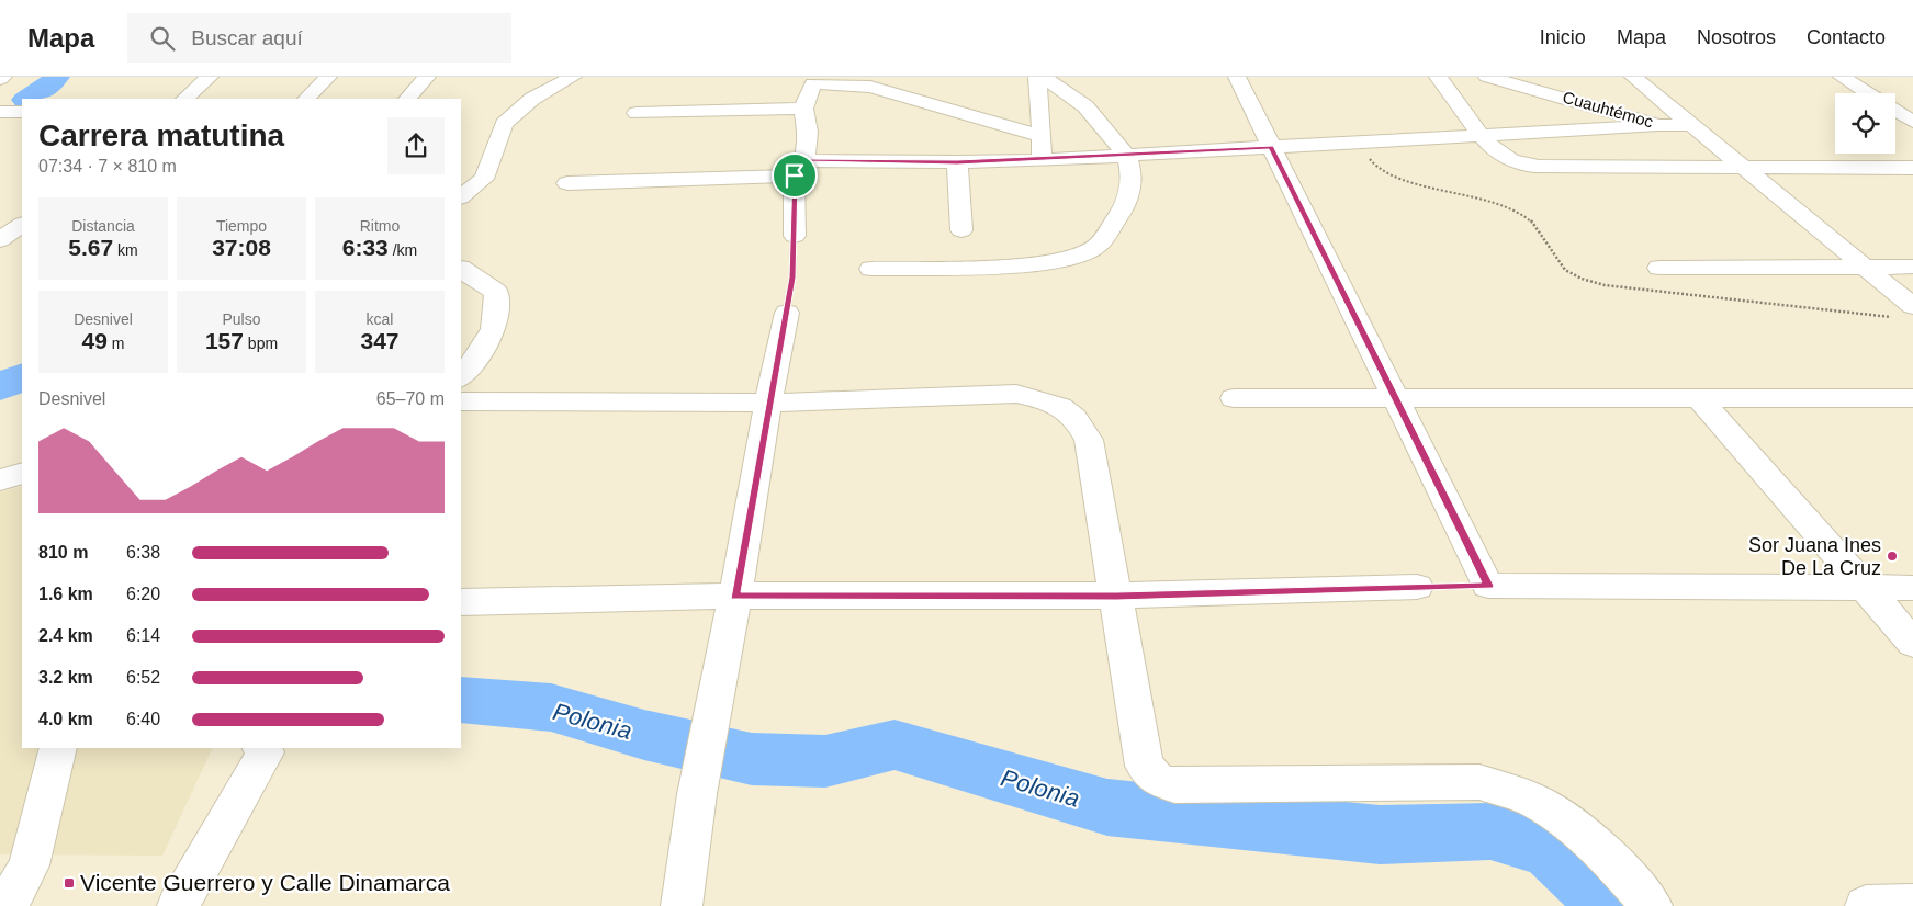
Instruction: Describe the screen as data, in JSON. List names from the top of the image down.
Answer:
{
  "streets": {
    "street": ["Cuauhtémoc"]
  },
  "water": ["Polonia"],
  "places": {
    "other": ["Sor Juana Ines De La Cruz"],
    "transit": ["Vicente Guerrero y Calle Dinamarca"]
  },
  "page": {
    "header": "Mapa",
    "search": "Buscar aquí",
    "nav": [
      "Inicio",
      "Mapa",
      "Nosotros",
      "Contacto"
    ],
    "heading": ["Carrera matutina", "07:34 · 7 × 810 m"],
    "stats": [
      ["Distancia", "5.67 km"],
      ["Tiempo", "37:08"],
      ["Ritmo", "6:33 /km"],
      ["Desnivel", "49 m"],
      ["Pulso", "157 bpm"],
      ["kcal", "347"]
    ],
    "chart": ["Desnivel", "65–70 m"],
    "list": [
      {
        "name": "810 m",
        "note": "6:38"
      },
      {
        "name": "1.6 km",
        "note": "6:20"
      },
      {
        "name": "2.4 km",
        "note": "6:14"
      },
      {
        "name": "3.2 km",
        "note": "6:52"
      },
      {
        "name": "4.0 km",
        "note": "6:40"
      }
    ]
  }
}
